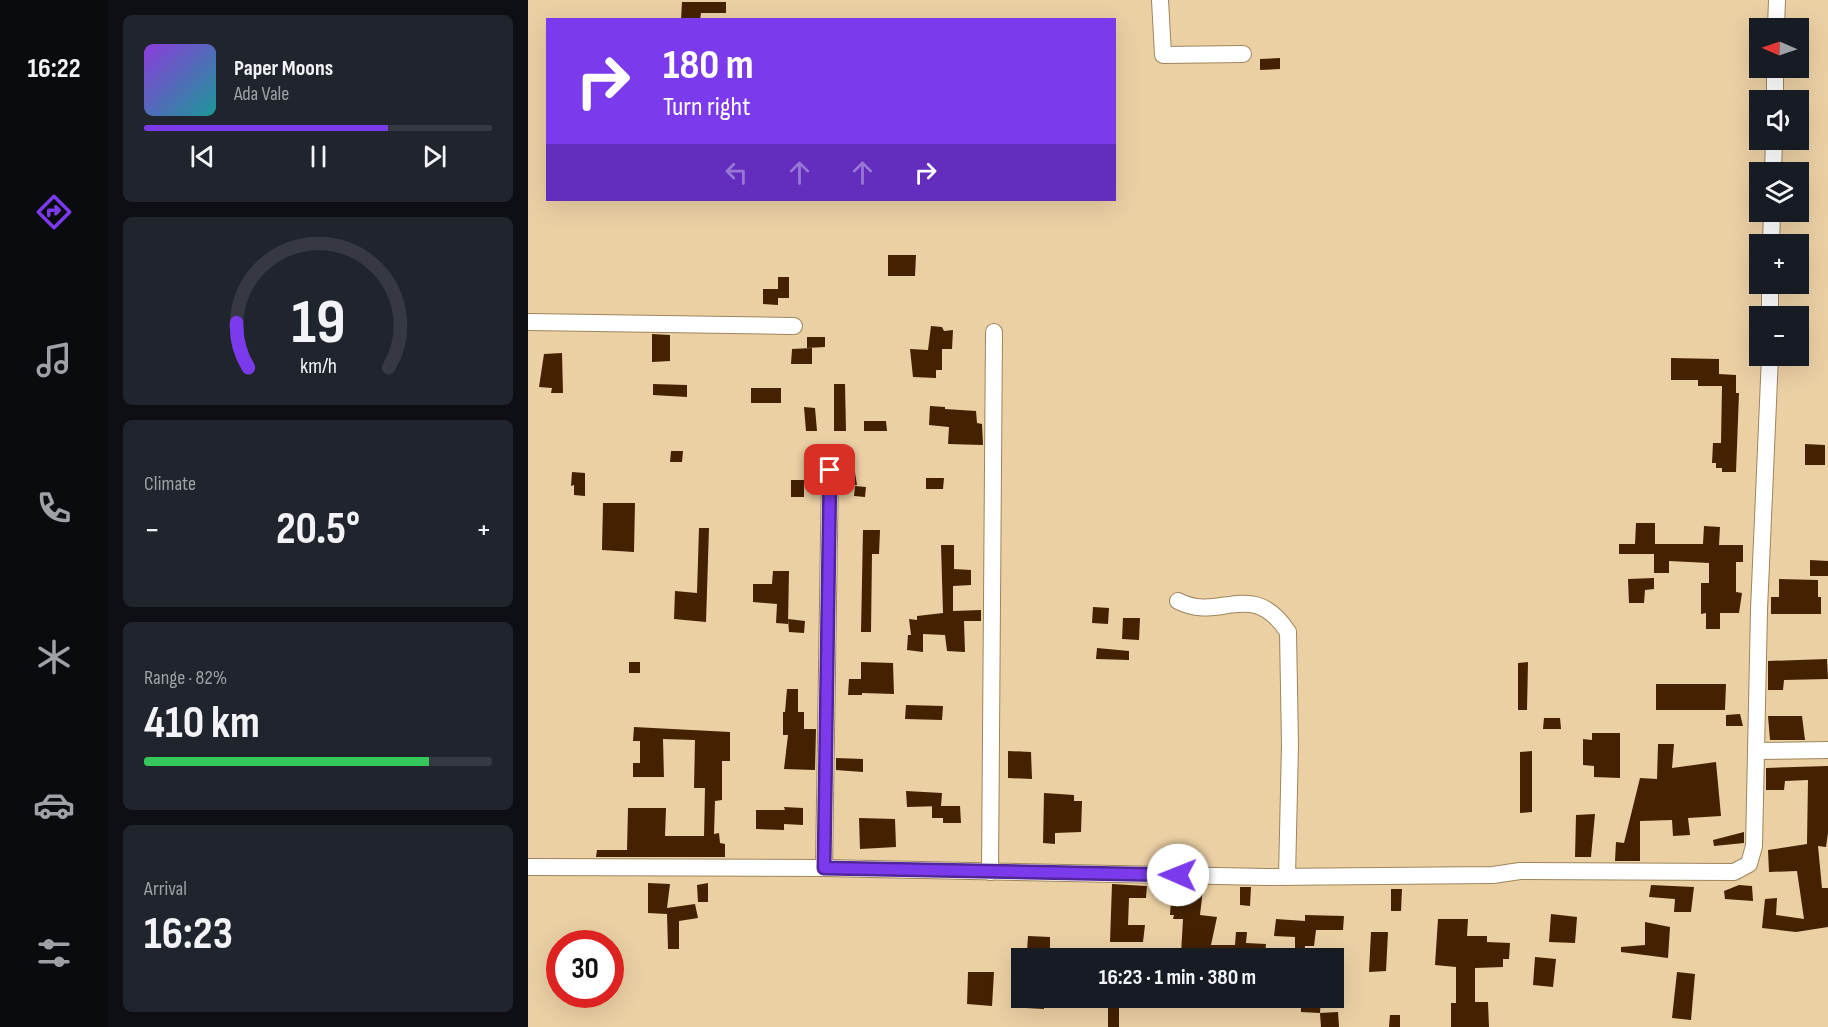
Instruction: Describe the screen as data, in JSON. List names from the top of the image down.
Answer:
{
  "north": "left",
  "page": {
    "tabs": "16:22",
    "map_buttons": ["+", "−"],
    "turn": ["180 m", "Turn right"],
    "song": ["Paper Moons", "Ada Vale"],
    "tile": [
      "Climate",
      ["Range · 82%", "410 km"],
      ["Arrival", "16:23"]
    ],
    "heat": ["−", "20.5°", "+"],
    "limit": "30",
    "trip": "16:23 · 1 min · 380 m",
    "gauge": ["19", "km/h"]
  }
}
